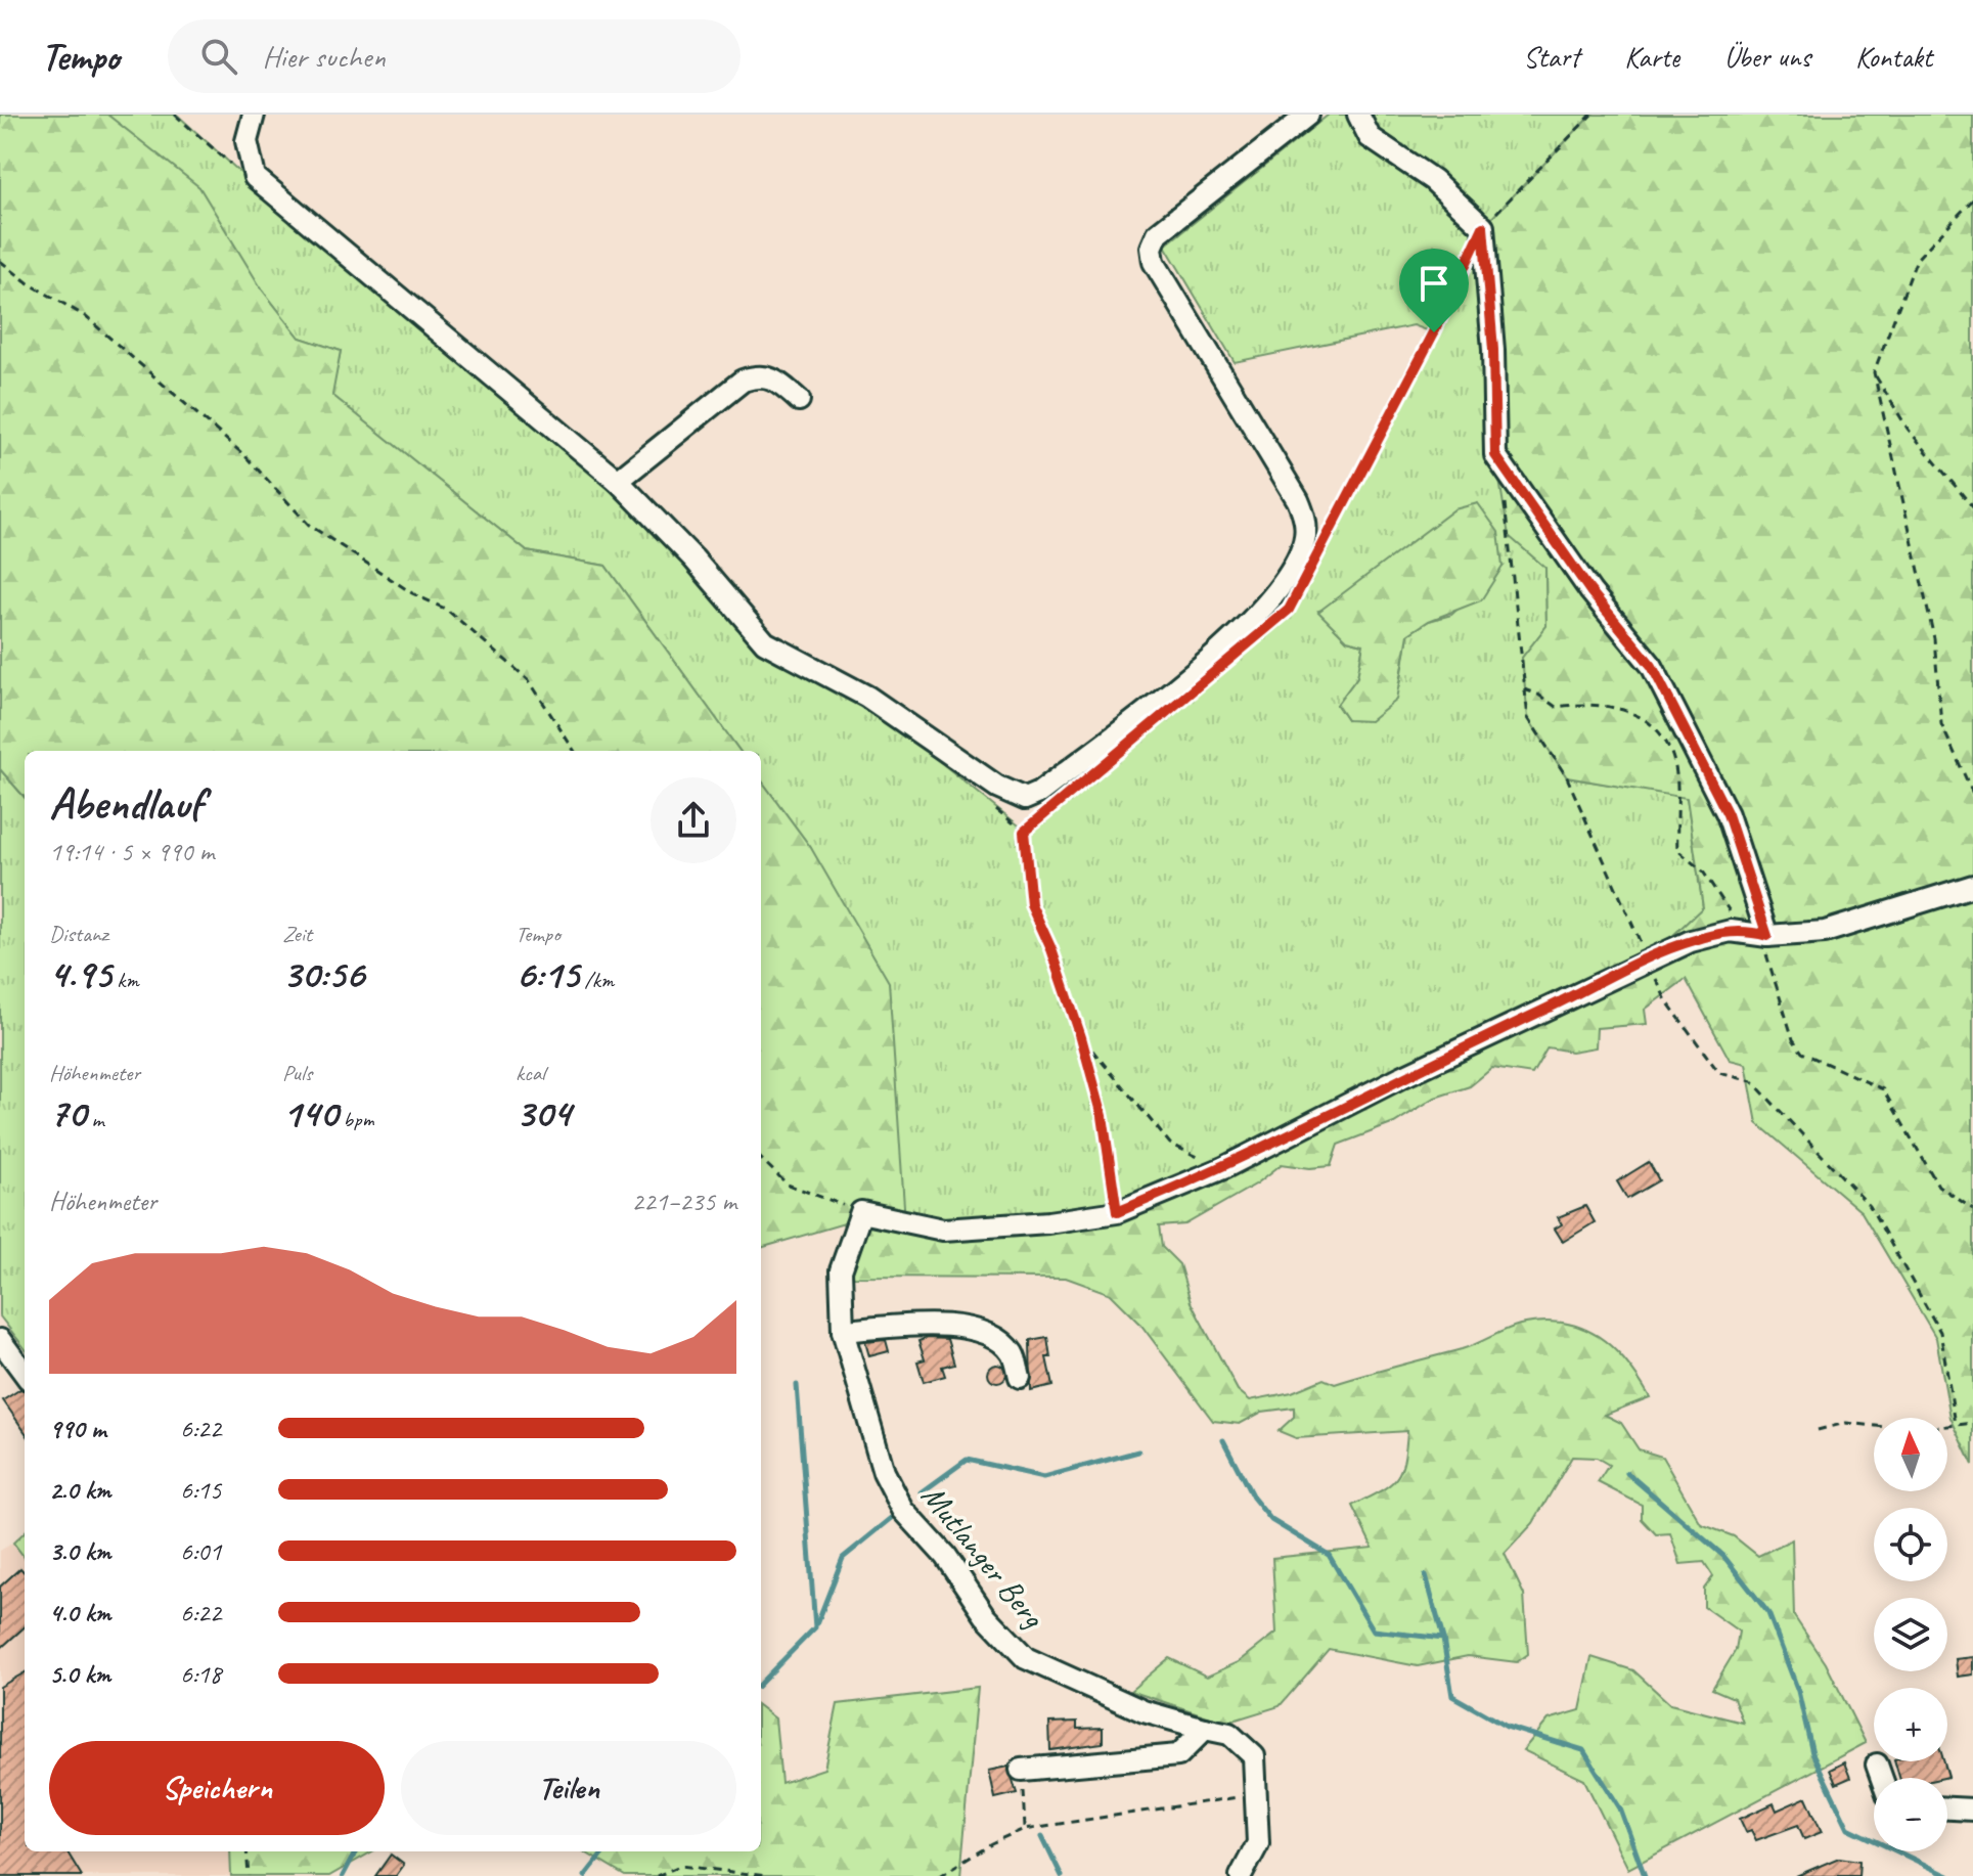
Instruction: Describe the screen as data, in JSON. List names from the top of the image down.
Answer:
{
  "streets": {
    "street": ["Mutlanger Berg"]
  },
  "north": "top",
  "page": {
    "header": "Tempo",
    "search": "Hier suchen",
    "nav": [
      "Start",
      "Karte",
      "Über uns",
      "Kontakt"
    ],
    "heading": ["Abendlauf", "19:14 · 5 × 990 m"],
    "stats": [
      ["Distanz", "4.95 km"],
      ["Zeit", "30:56"],
      ["Tempo", "6:15 /km"],
      ["Höhenmeter", "70 m"],
      ["Puls", "140 bpm"],
      ["kcal", "304"]
    ],
    "chart": ["Höhenmeter", "221–235 m"],
    "list": [
      {
        "name": "990 m",
        "note": "6:22"
      },
      {
        "name": "2.0 km",
        "note": "6:15"
      },
      {
        "name": "3.0 km",
        "note": "6:01"
      },
      {
        "name": "4.0 km",
        "note": "6:22"
      },
      {
        "name": "5.0 km",
        "note": "6:18"
      }
    ],
    "map_buttons": ["+", "−"],
    "buttons": ["Speichern", "Teilen"]
  }
}
